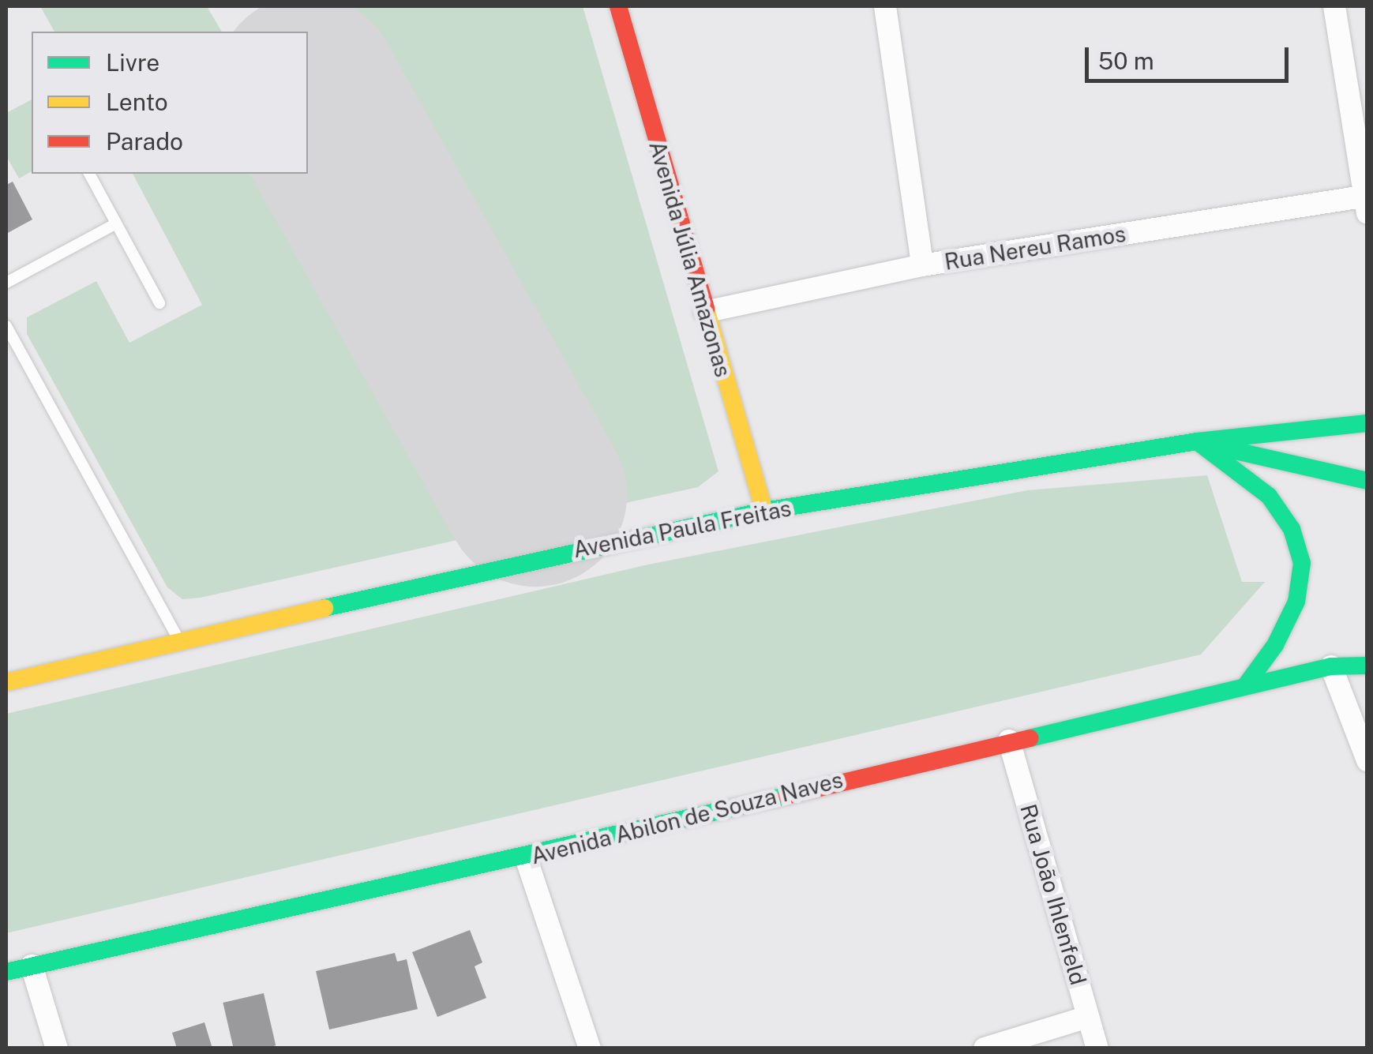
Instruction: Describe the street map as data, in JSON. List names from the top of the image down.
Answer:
{
  "streets": {
    "main road": ["Avenida Júlia Amazonas", "Avenida Paula Freitas", "Avenida Abilon de Souza Naves"],
    "street": ["Rua Nereu Ramos", "Rua João Ihlenfeld"]
  },
  "crossings": [
    ["Rua Nereu Ramos", "Avenida Júlia Amazonas"],
    ["Avenida Júlia Amazonas", "Avenida Paula Freitas"],
    ["Avenida Abilon de Souza Naves", "Rua João Ihlenfeld"]
  ],
  "legend": ["Livre", "Lento", "Parado"],
  "scale_bar": "50 m"
}
